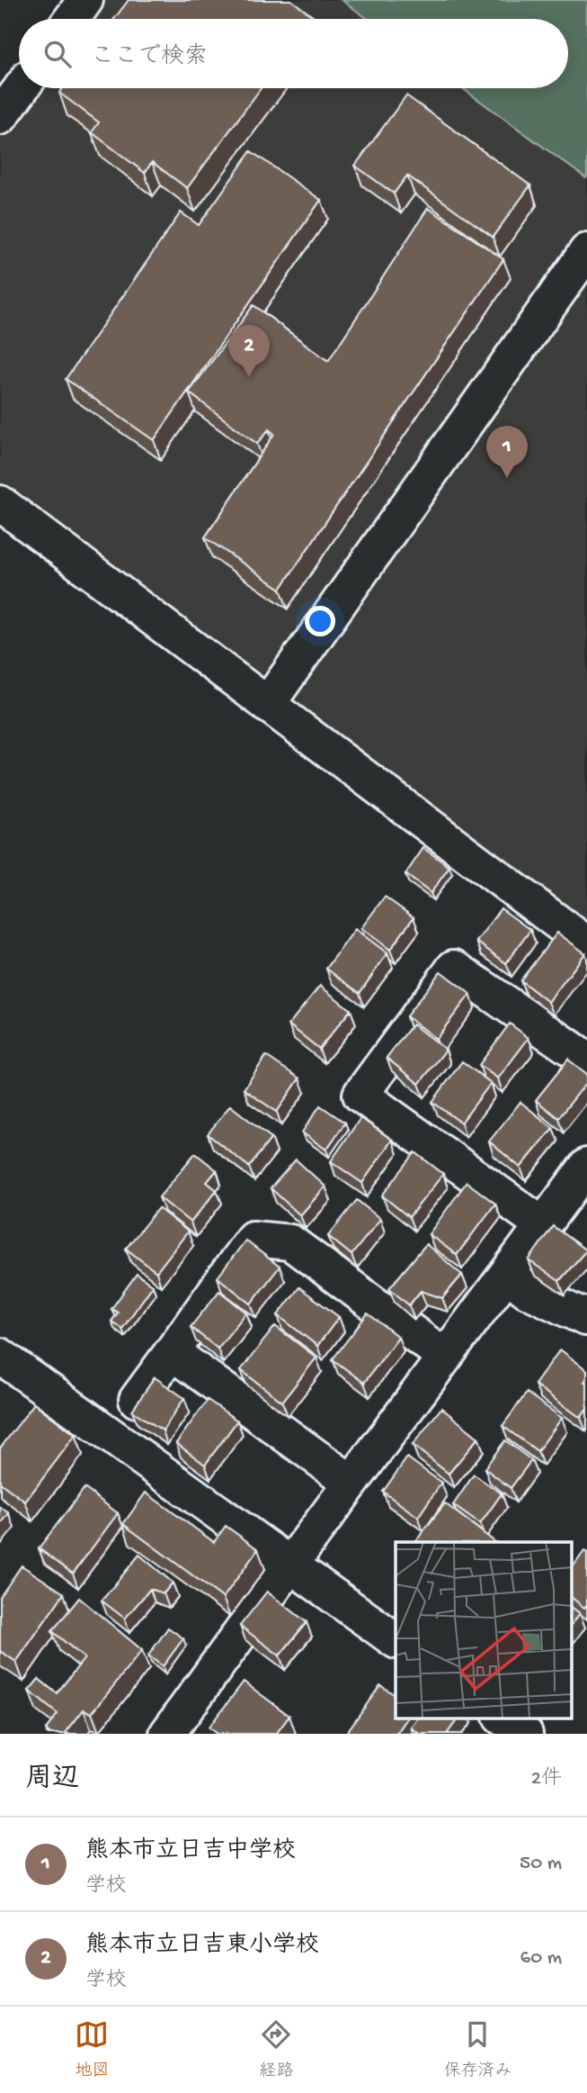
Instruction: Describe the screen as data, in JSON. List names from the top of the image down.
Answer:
{
  "page": {
    "search": "ここで検索",
    "pins": ["2", "1"],
    "heading": ["周辺", "2件"],
    "list": [
      {
        "mark": "1",
        "name": "熊本市立日吉中学校",
        "note": "学校",
        "value": "50 m"
      },
      {
        "mark": "2",
        "name": "熊本市立日吉東小学校",
        "note": "学校",
        "value": "60 m"
      }
    ],
    "nav": ["地図", "経路", "保存済み"]
  }
}
